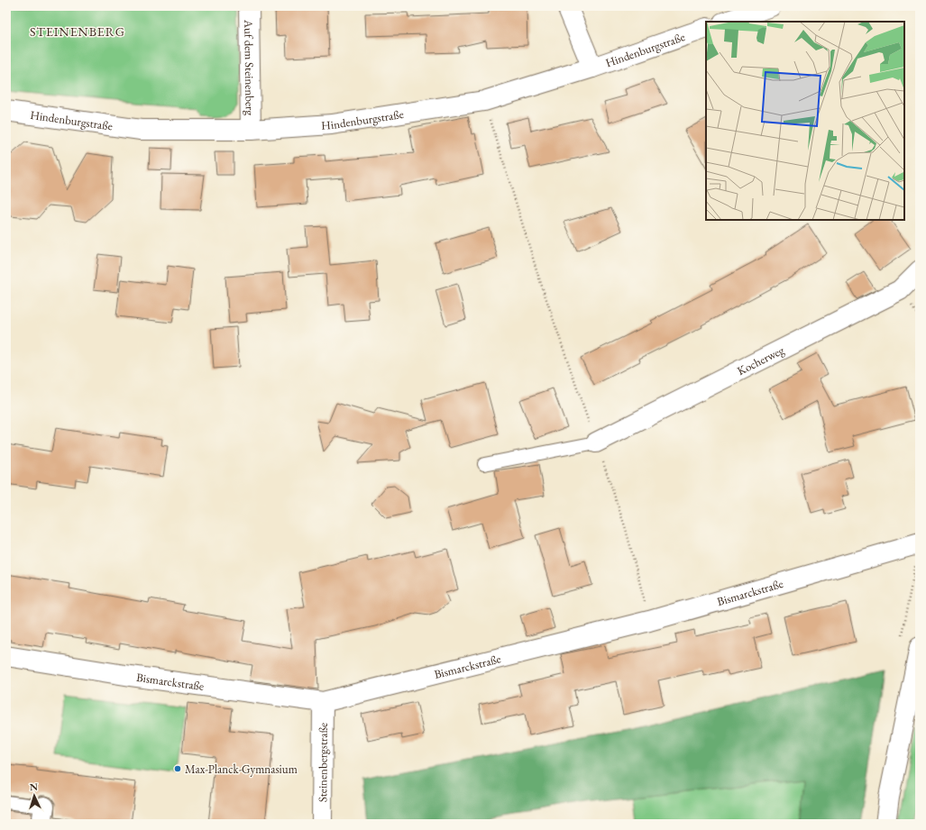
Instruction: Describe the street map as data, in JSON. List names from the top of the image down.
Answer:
{
  "streets": {
    "street": [
      "Hindenburgstraße",
      "Auf dem Steinenberg",
      "Kocherweg",
      "Bismarckstraße",
      "Steinenbergstraße"
    ]
  },
  "crossings": [
    ["Hindenburgstraße", "Auf dem Steinenberg"],
    ["Bismarckstraße", "Steinenbergstraße"]
  ],
  "districts": ["STEINENBERG"],
  "places": ["Max-Planck-Gymnasium"],
  "north": "top"
}
